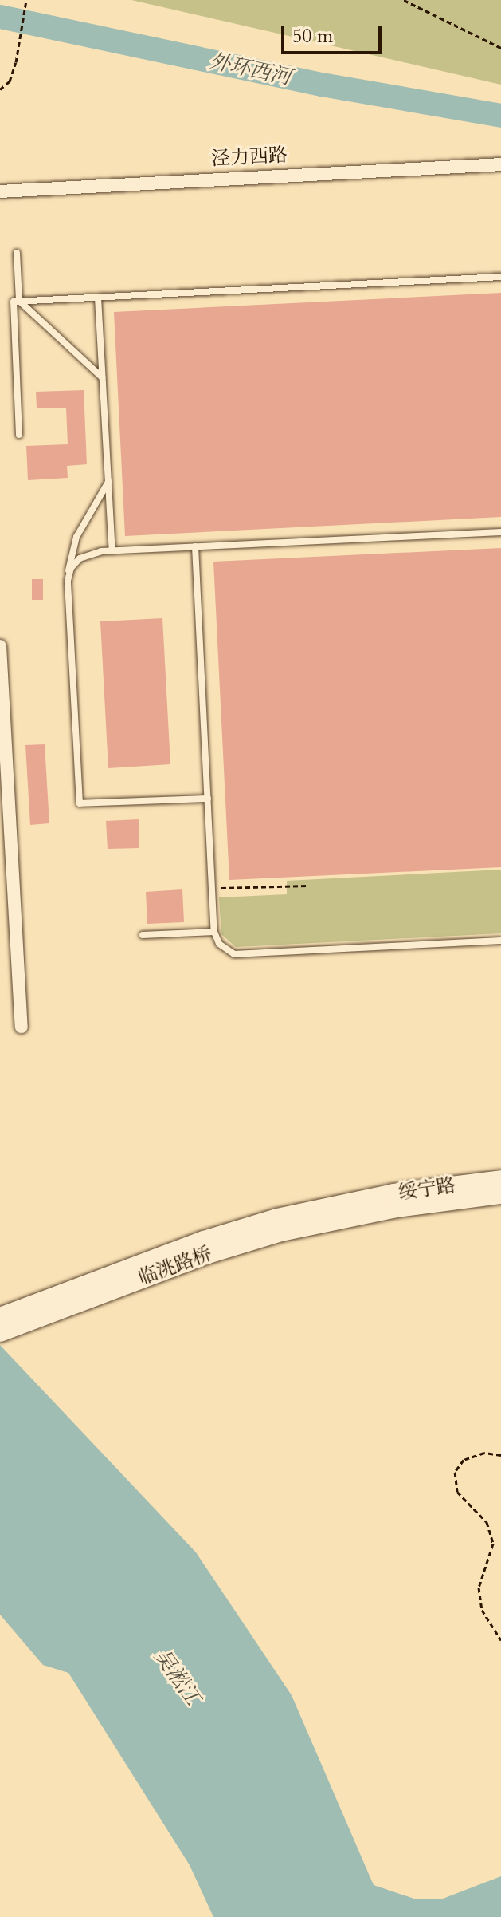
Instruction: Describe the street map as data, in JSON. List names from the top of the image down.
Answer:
{
  "streets": {
    "main road": ["绥宁路", "临洮路桥"],
    "street": ["泾力西路"]
  },
  "crossings": [
    ["绥宁路", "临洮路桥"]
  ],
  "water": ["外环西河", "吴淞江"],
  "scale_bar": "50 m"
}
